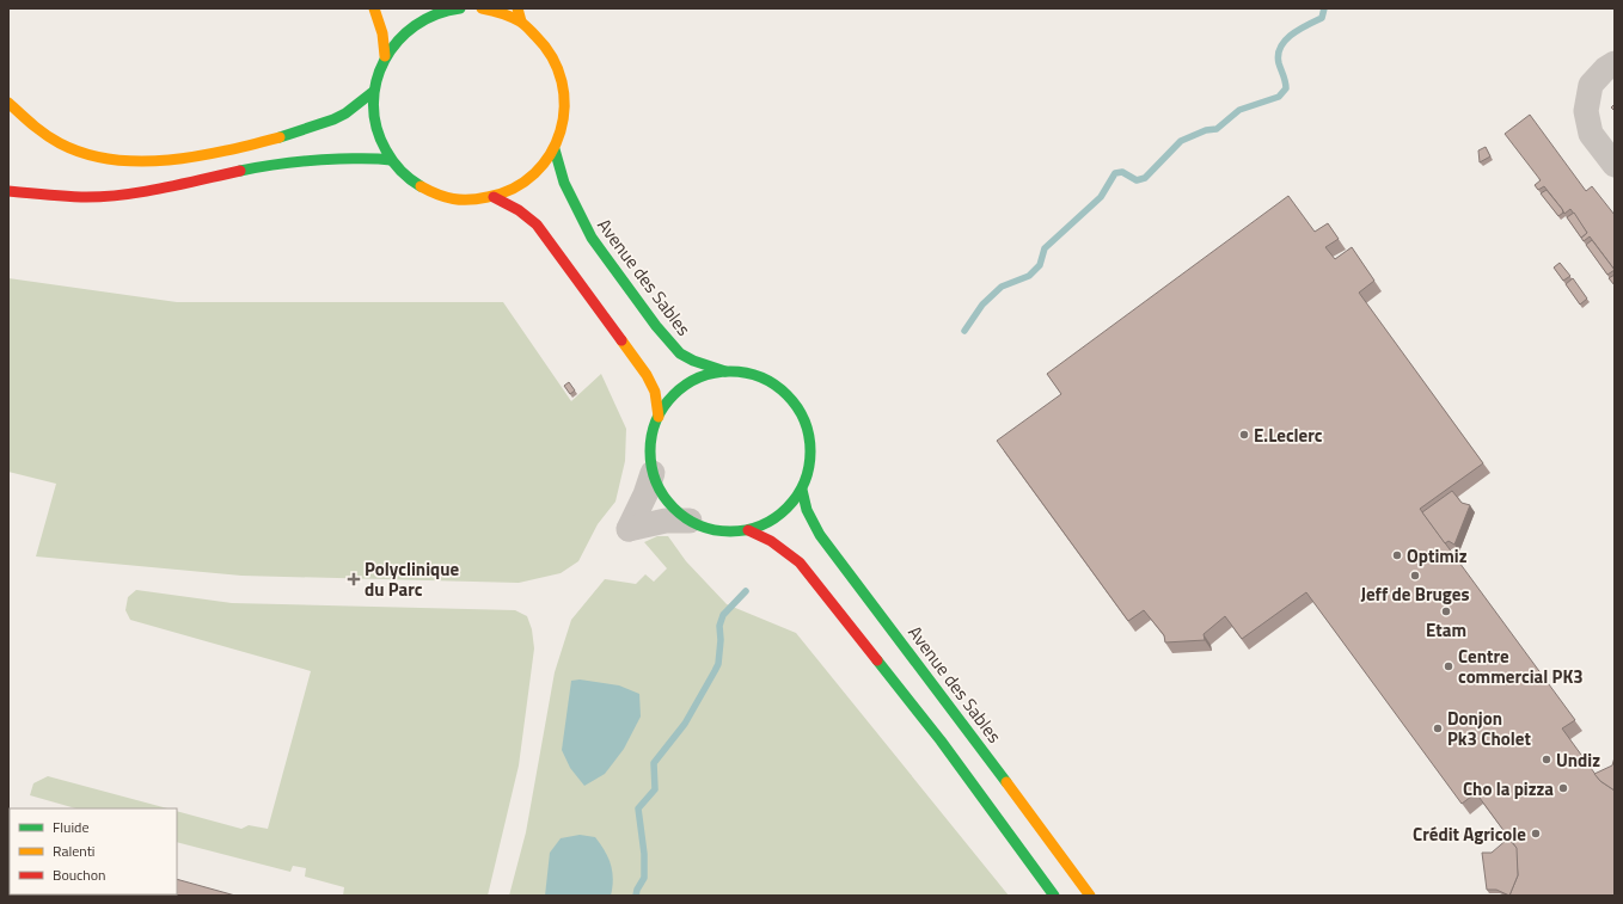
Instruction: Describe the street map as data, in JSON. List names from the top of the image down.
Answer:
{
  "streets": {
    "main road": ["Avenue des Sables"]
  },
  "places": {
    "other": [
      "E.Leclerc",
      "Optimiz",
      "Jeff de Bruges",
      "Etam",
      "Centre commercial PK3",
      "Donjon Pk3 Cholet",
      "Undiz",
      "Cho la pizza",
      "Crédit Agricole"
    ],
    "health": ["Polyclinique du Parc"]
  },
  "legend": ["Fluide", "Ralenti", "Bouchon"]
}
